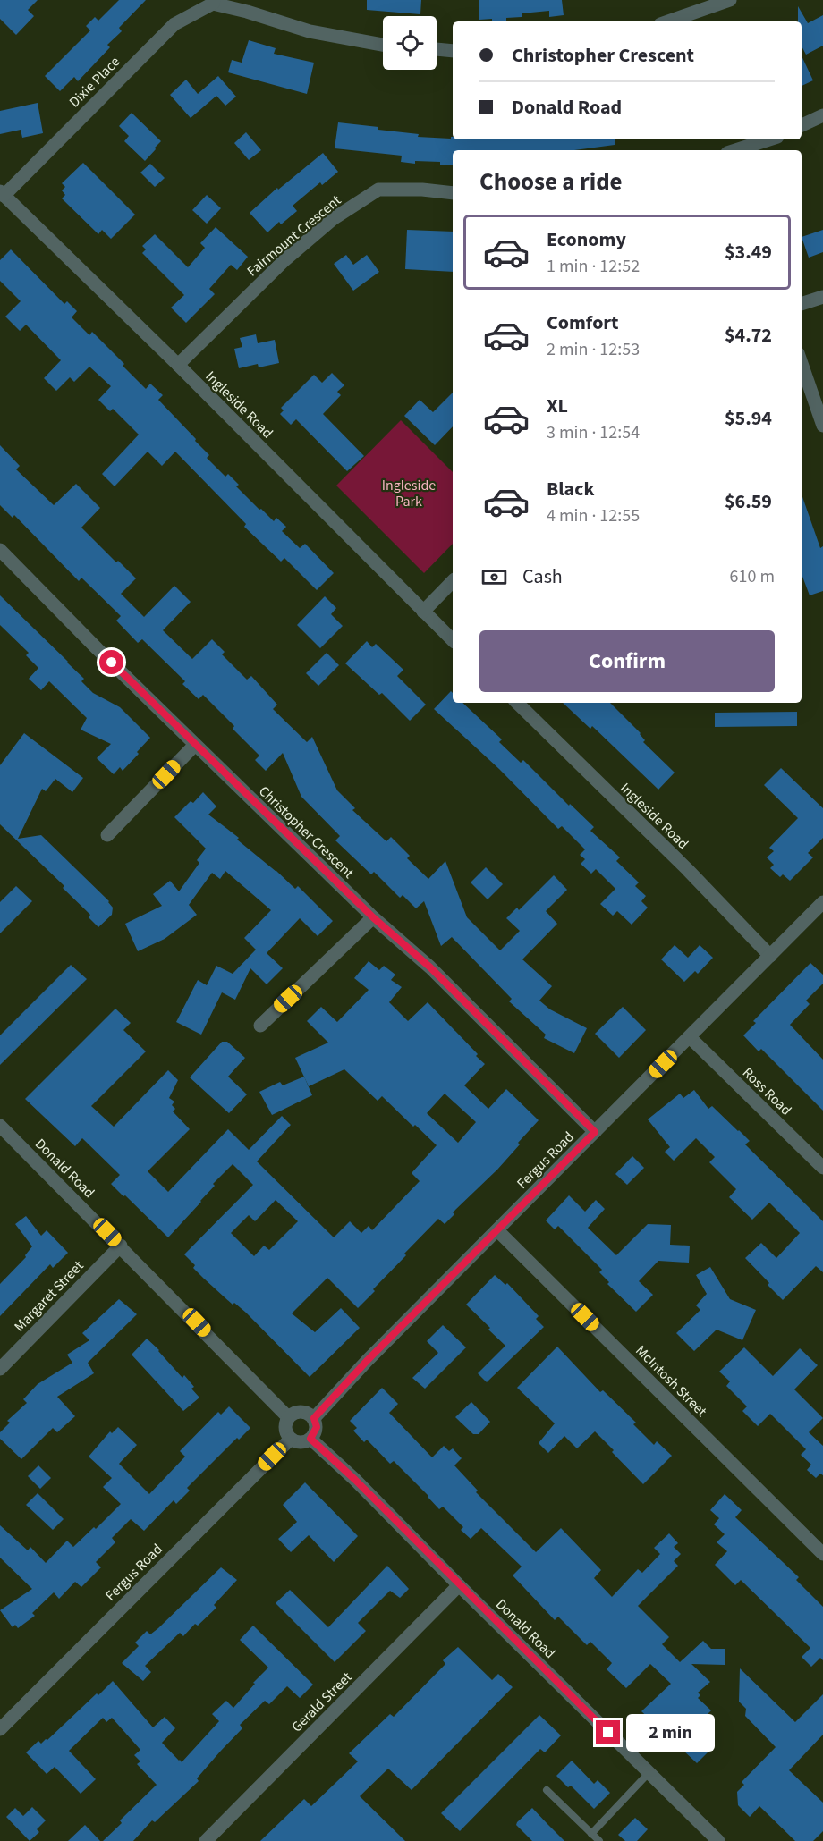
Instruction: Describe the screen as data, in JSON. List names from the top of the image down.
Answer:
{
  "streets": {
    "street": [
      "Dixie Place",
      "Fairmount Crescent",
      "Ingleside Road",
      "Christopher Crescent",
      "Ross Road",
      "Fergus Road",
      "Donald Road",
      "Margaret Street",
      "McIntosh Street",
      "Gerald Street"
    ]
  },
  "crossings": [
    ["Dixie Place", "Ingleside Road"],
    ["Fairmount Crescent", "Ingleside Road"],
    ["Ingleside Road", "Fergus Road"],
    ["Christopher Crescent", "Fergus Road"],
    ["Ross Road", "Fergus Road"],
    ["Fergus Road", "Donald Road"],
    ["Fergus Road", "McIntosh Street"],
    ["Donald Road", "Margaret Street"],
    ["Donald Road", "Gerald Street"]
  ],
  "parks": ["Ingleside Park"],
  "page": {
    "banner": ["Christopher Crescent", "Donald Road"],
    "heading": "Choose a ride",
    "list": [
      {
        "name": "Economy",
        "note": "1 min · 12:52",
        "value": "$3.49"
      },
      {
        "name": "Comfort",
        "note": "2 min · 12:53",
        "value": "$4.72"
      },
      {
        "name": "XL",
        "note": "3 min · 12:54",
        "value": "$5.94"
      },
      {
        "name": "Black",
        "note": "4 min · 12:55",
        "value": "$6.59"
      }
    ],
    "pay": ["Cash", "610 m"],
    "buttons": "Confirm",
    "bubble": "2 min"
  }
}
